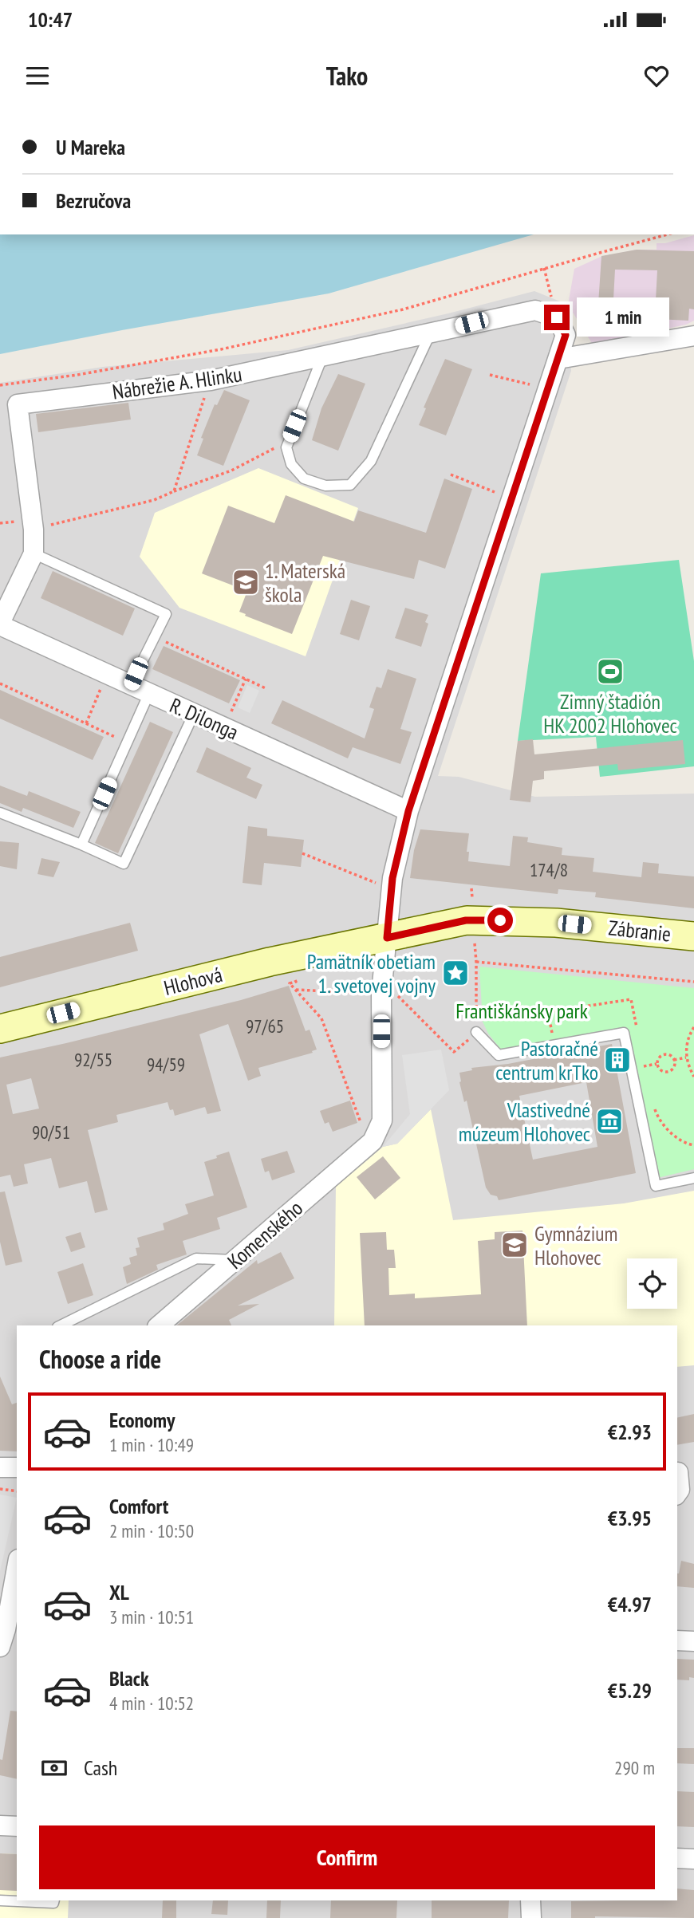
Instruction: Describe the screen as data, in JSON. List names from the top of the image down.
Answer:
{
  "streets": {
    "main road": ["Zábranie", "Hlohová"],
    "street": ["Nábrežie A. Hlinku", "R. Dilonga", "Komenského"]
  },
  "crossings": [
    ["Nábrežie A. Hlinku", "R. Dilonga"],
    ["Zábranie", "Hlohová"],
    ["Zábranie", "Komenského"],
    ["Hlohová", "Komenského"]
  ],
  "parks": ["Františkánsky park"],
  "places": {
    "school or university": ["1. Materská škola", "Gymnázium Hlohovec"],
    "sports": ["Zimný štadión HK 2002 Hlohovec"],
    "place": ["Pamätník obetiam 1. svetovej vojny"],
    "building": ["Pastoračné centrum krTko"],
    "museum": ["Vlastivedné múzeum Hlohovec"]
  },
  "house_numbers": [
    "174/8",
    "97/65",
    "92/55",
    "94/59",
    "90/51"
  ],
  "page": {
    "status": "10:47",
    "header": "Tako",
    "banner": ["U Mareka", "Bezručova"],
    "bubble": "1 min",
    "heading": "Choose a ride",
    "list": [
      {
        "name": "Economy",
        "note": "1 min · 10:49",
        "value": "€2.93"
      },
      {
        "name": "Comfort",
        "note": "2 min · 10:50",
        "value": "€3.95"
      },
      {
        "name": "XL",
        "note": "3 min · 10:51",
        "value": "€4.97"
      },
      {
        "name": "Black",
        "note": "4 min · 10:52",
        "value": "€5.29"
      }
    ],
    "pay": ["Cash", "290 m"],
    "buttons": "Confirm"
  }
}
